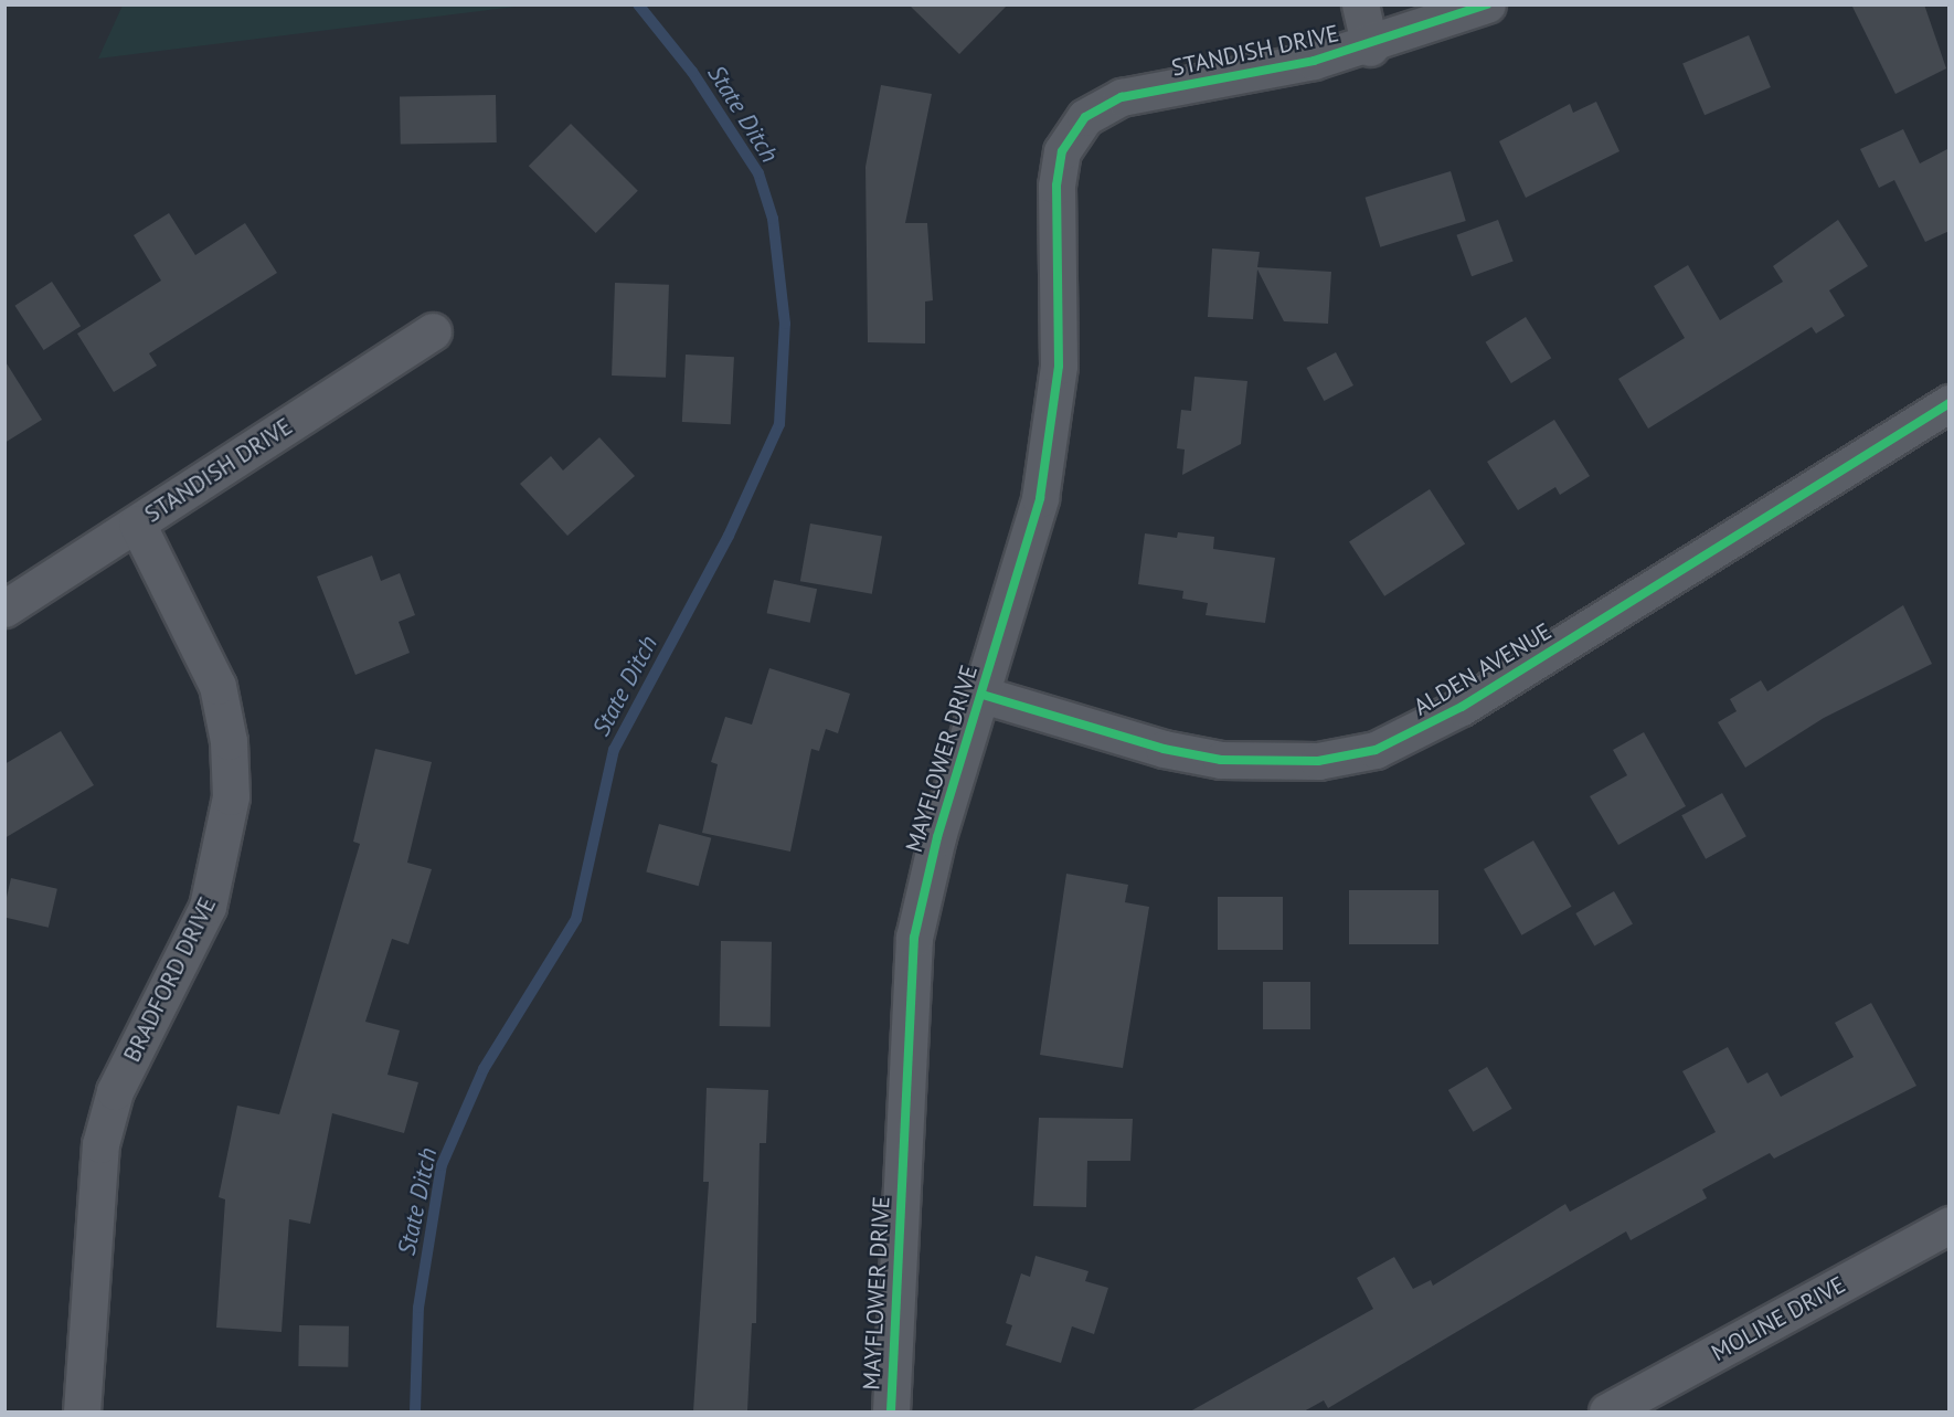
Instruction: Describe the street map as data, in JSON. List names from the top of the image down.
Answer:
{
  "streets": {
    "street": [
      "STANDISH DRIVE",
      "ALDEN AVENUE",
      "MAYFLOWER DRIVE",
      "BRADFORD DRIVE",
      "MOLINE DRIVE"
    ]
  },
  "crossings": [
    ["STANDISH DRIVE", "MAYFLOWER DRIVE"],
    ["STANDISH DRIVE", "BRADFORD DRIVE"],
    ["ALDEN AVENUE", "MAYFLOWER DRIVE"]
  ],
  "water": ["State Ditch"]
}
